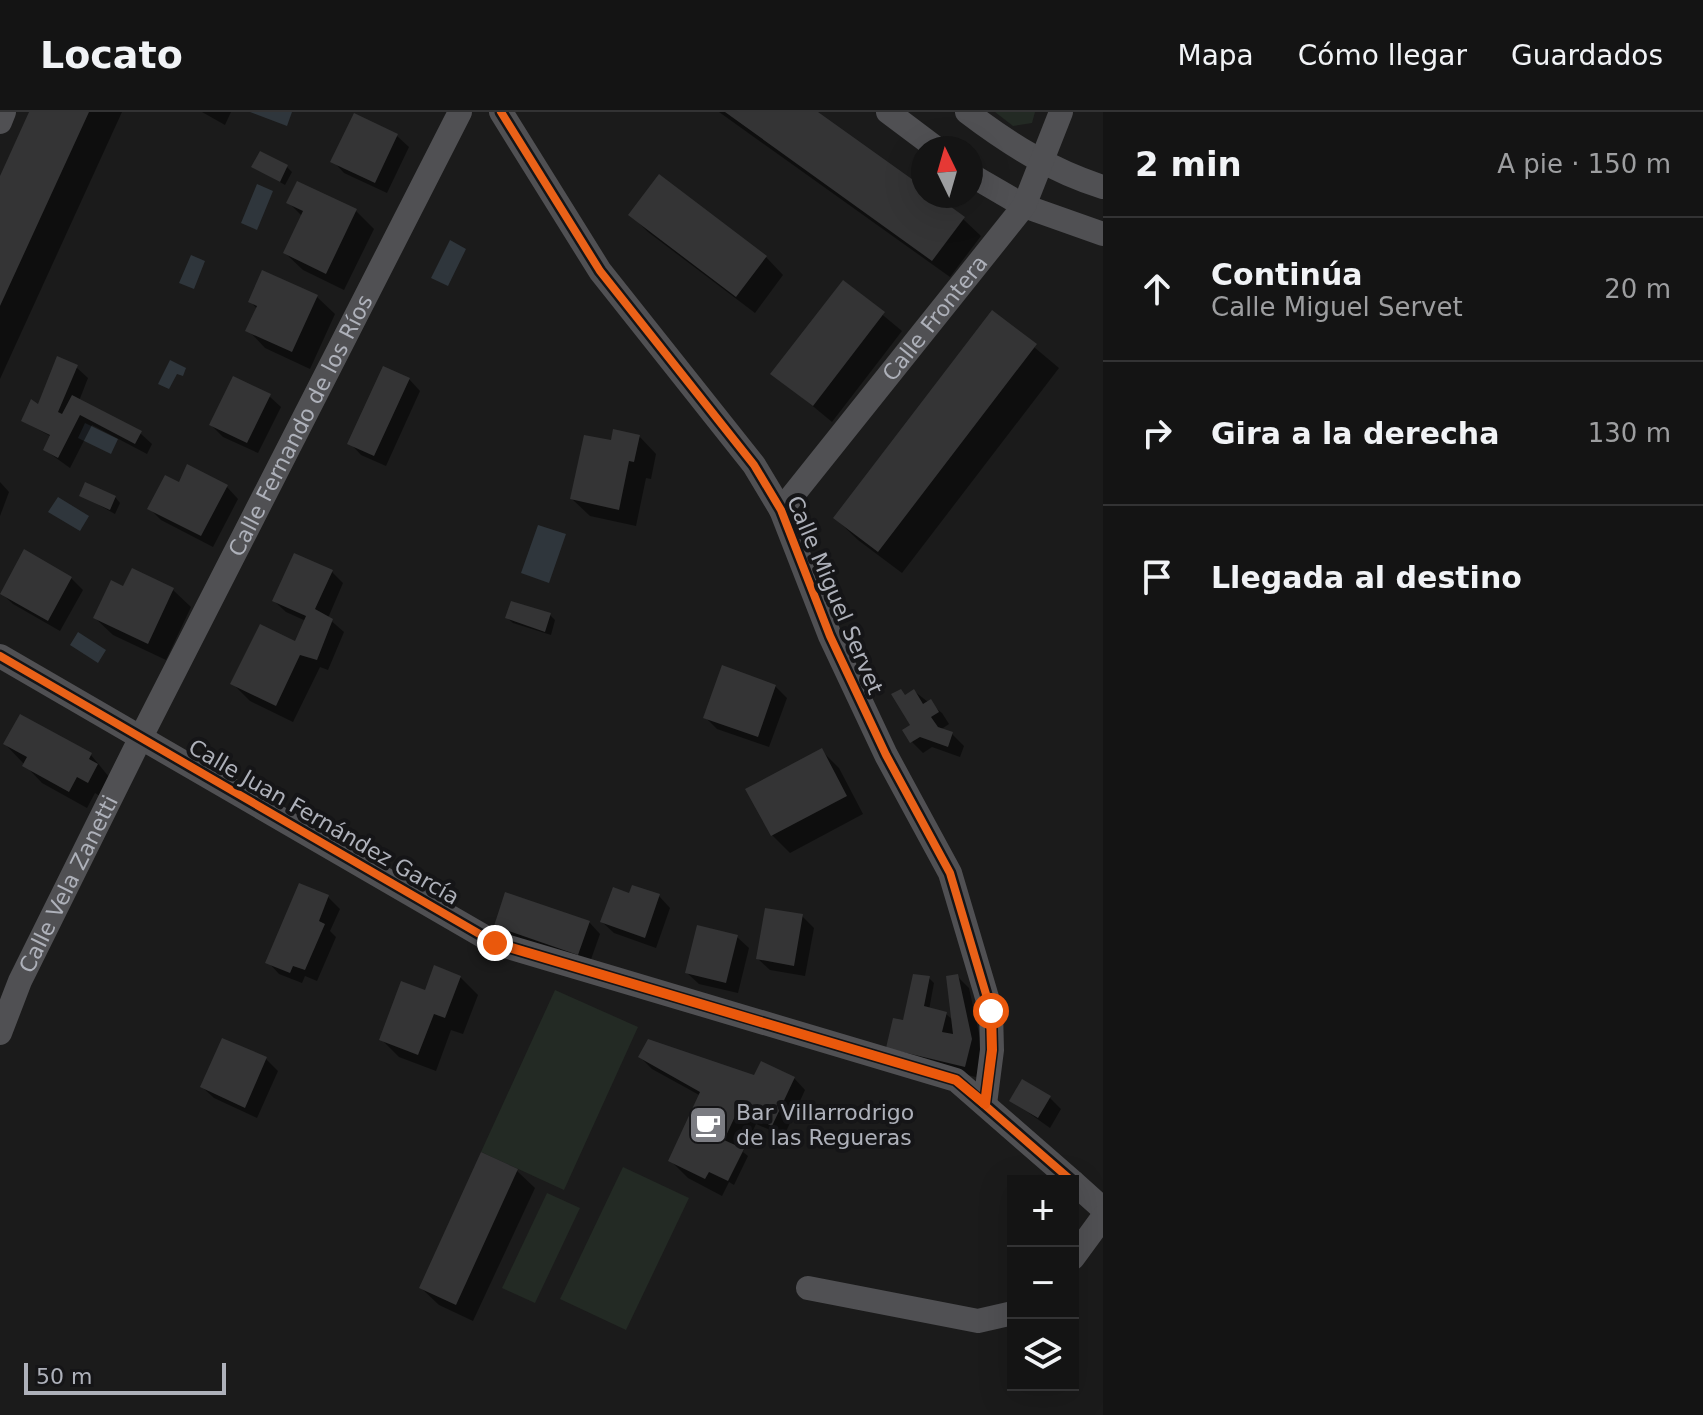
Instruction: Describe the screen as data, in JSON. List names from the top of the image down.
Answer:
{
  "streets": {
    "street": [
      "Calle Frontera",
      "Calle Fernando de los Ríos",
      "Calle Miguel Servet",
      "Calle Juan Fernández García",
      "Calle Vela Zanetti"
    ]
  },
  "crossings": [
    ["Calle Frontera", "Calle Miguel Servet"],
    ["Calle Fernando de los Ríos", "Calle Juan Fernández García"],
    ["Calle Fernando de los Ríos", "Calle Vela Zanetti"],
    ["Calle Miguel Servet", "Calle Juan Fernández García"],
    ["Calle Juan Fernández García", "Calle Vela Zanetti"]
  ],
  "places": {
    "cafe": ["Bar Villarrodrigo de las Regueras"]
  },
  "scale_bar": "50 m",
  "north": "top",
  "page": {
    "header": "Locato",
    "nav": ["Mapa", "Cómo llegar", "Guardados"],
    "heading": ["2 min", "A pie · 150 m"],
    "list": [
      ["Continúa", "Calle Miguel Servet", "20 m"],
      ["Gira a la derecha", "130 m"],
      "Llegada al destino"
    ],
    "map_buttons": ["+", "−"],
    "scale": "50 m"
  }
}
